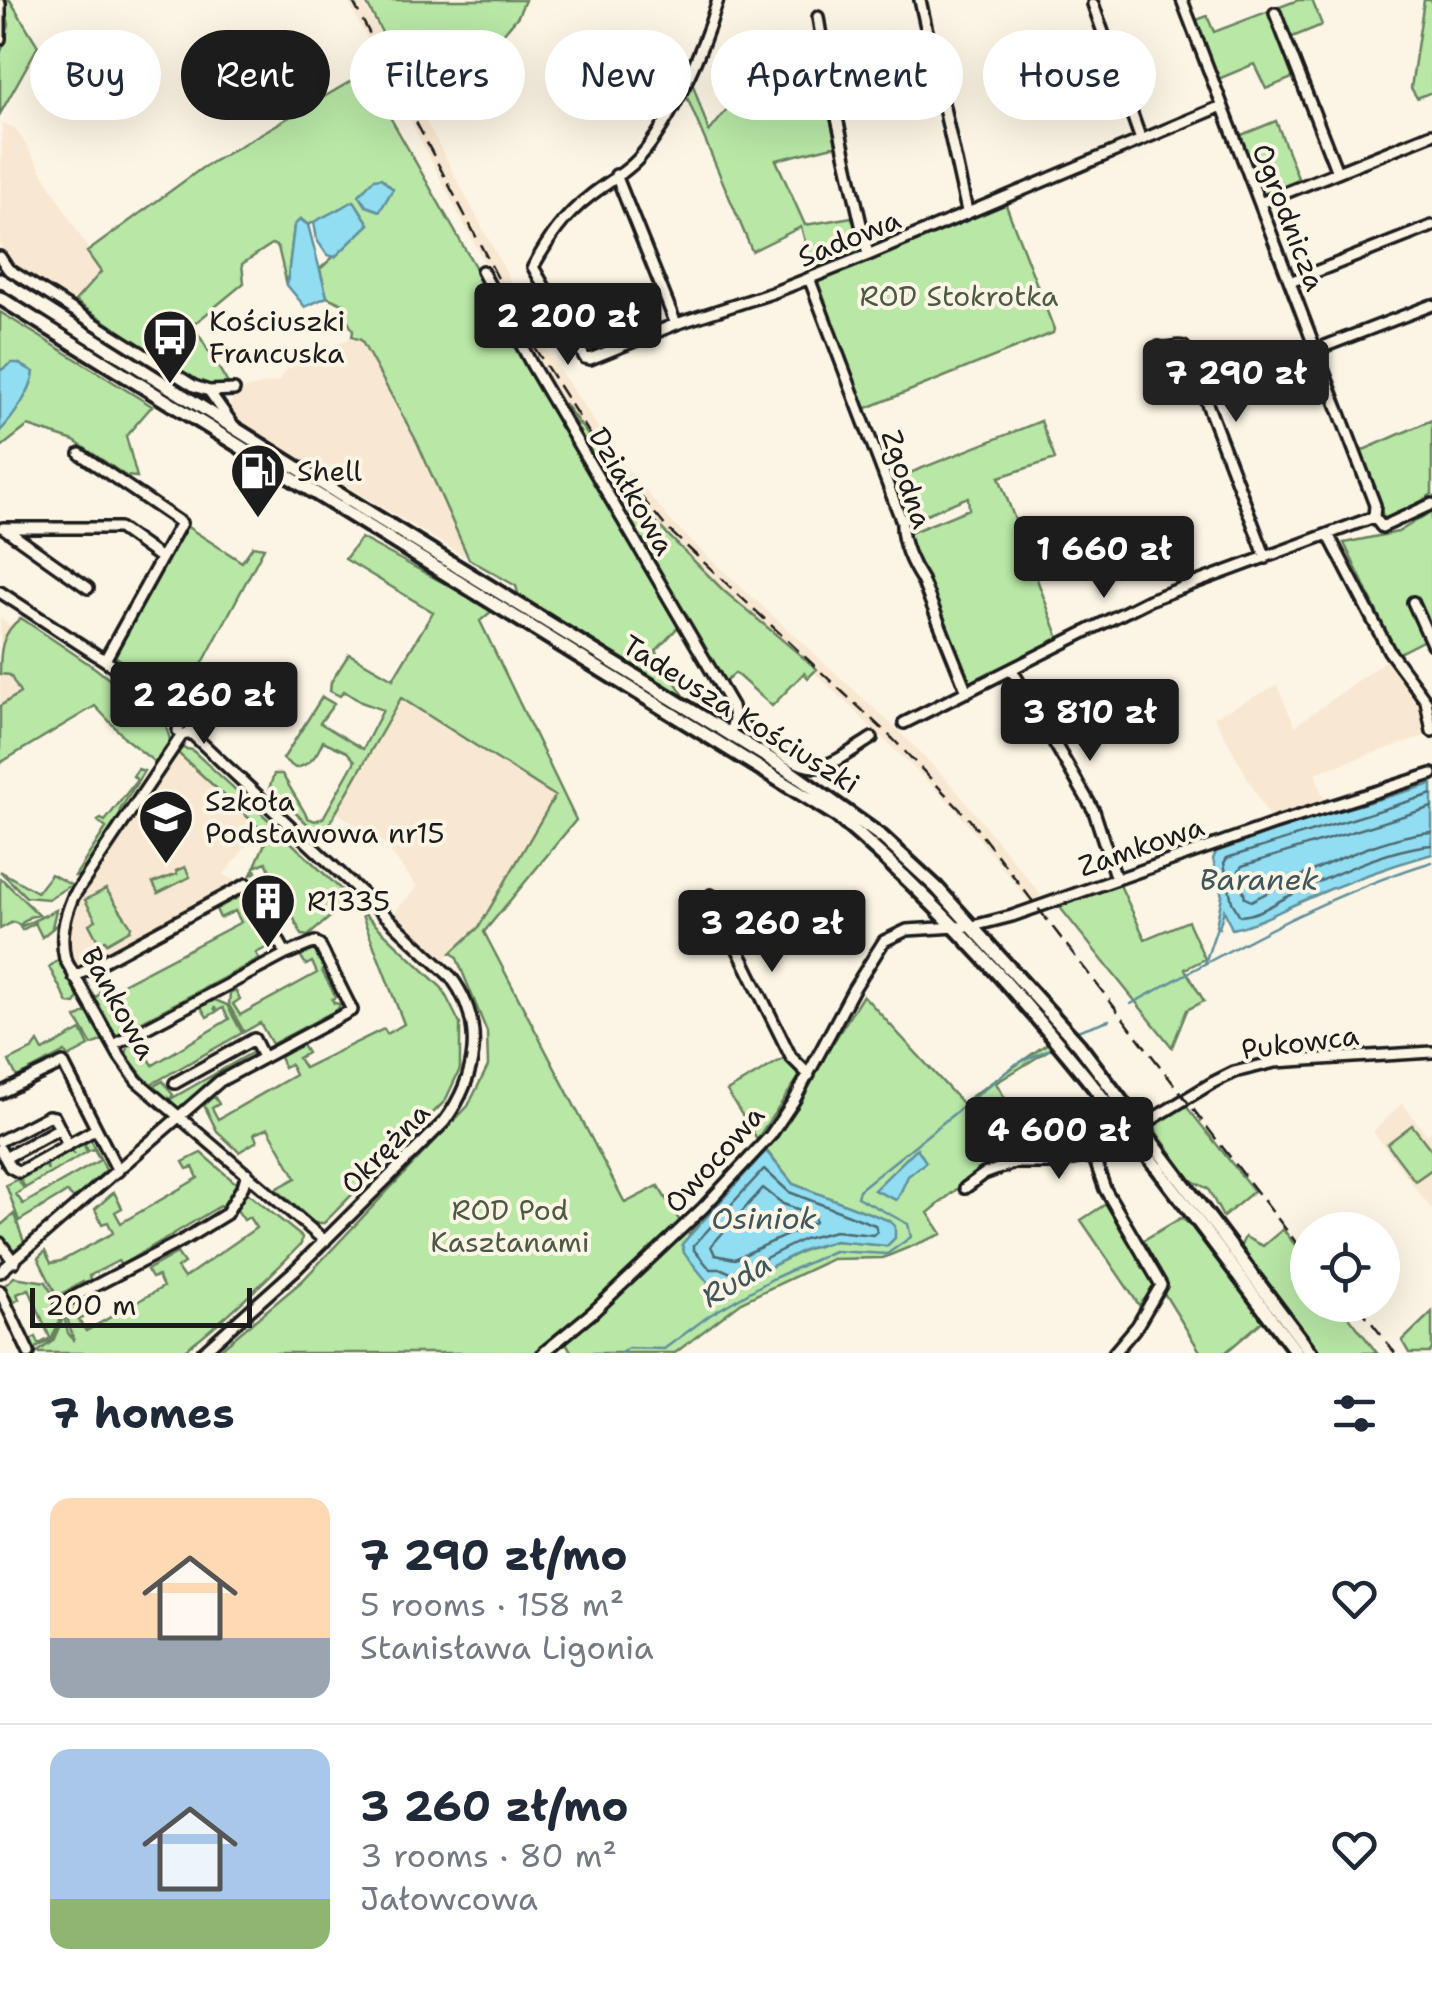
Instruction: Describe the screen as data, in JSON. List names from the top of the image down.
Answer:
{
  "streets": {
    "main road": ["Tadeusza Kościuszki"],
    "street": [
      "Ogrodnicza",
      "Sadowa",
      "Zgodna",
      "Działkowa",
      "Zamkowa",
      "Bankowa",
      "Pukowca",
      "Okrężna",
      "Owocowa"
    ]
  },
  "crossings": [
    ["Ogrodnicza", "Sadowa"],
    ["Sadowa", "Zgodna"],
    ["Tadeusza Kościuszki", "Zamkowa"],
    ["Tadeusza Kościuszki", "Pukowca"],
    ["Zamkowa", "Owocowa"],
    ["Bankowa", "Okrężna"]
  ],
  "water": ["Baranek", "Osiniok", "Ruda"],
  "parks": ["ROD Stokrotka", "ROD Pod Kasztanami"],
  "places": {
    "bus stop": ["Kościuszki Francuska"],
    "fuel station": ["Shell"],
    "school or university": ["Szkoła Podstawowa nr15"],
    "building": ["R1335"]
  },
  "scale_bar": "200 m",
  "page": {
    "chip": [
      "Buy",
      "Rent",
      "Filters",
      "New",
      "Apartment",
      "House"
    ],
    "price": [
      "2 200 zł",
      "7 290 zł",
      "1 660 zł",
      "2 260 zł",
      "3 810 zł",
      "3 260 zł",
      "4 600 zł"
    ],
    "scale": "200 m",
    "heading": "7 homes",
    "list": [
      {
        "name": "7 290 zł/mo",
        "note": "5 rooms · 158 m² · Stanisława Ligonia"
      },
      {
        "name": "3 260 zł/mo",
        "note": "3 rooms · 80 m² · Jałowcowa"
      }
    ]
  }
}
